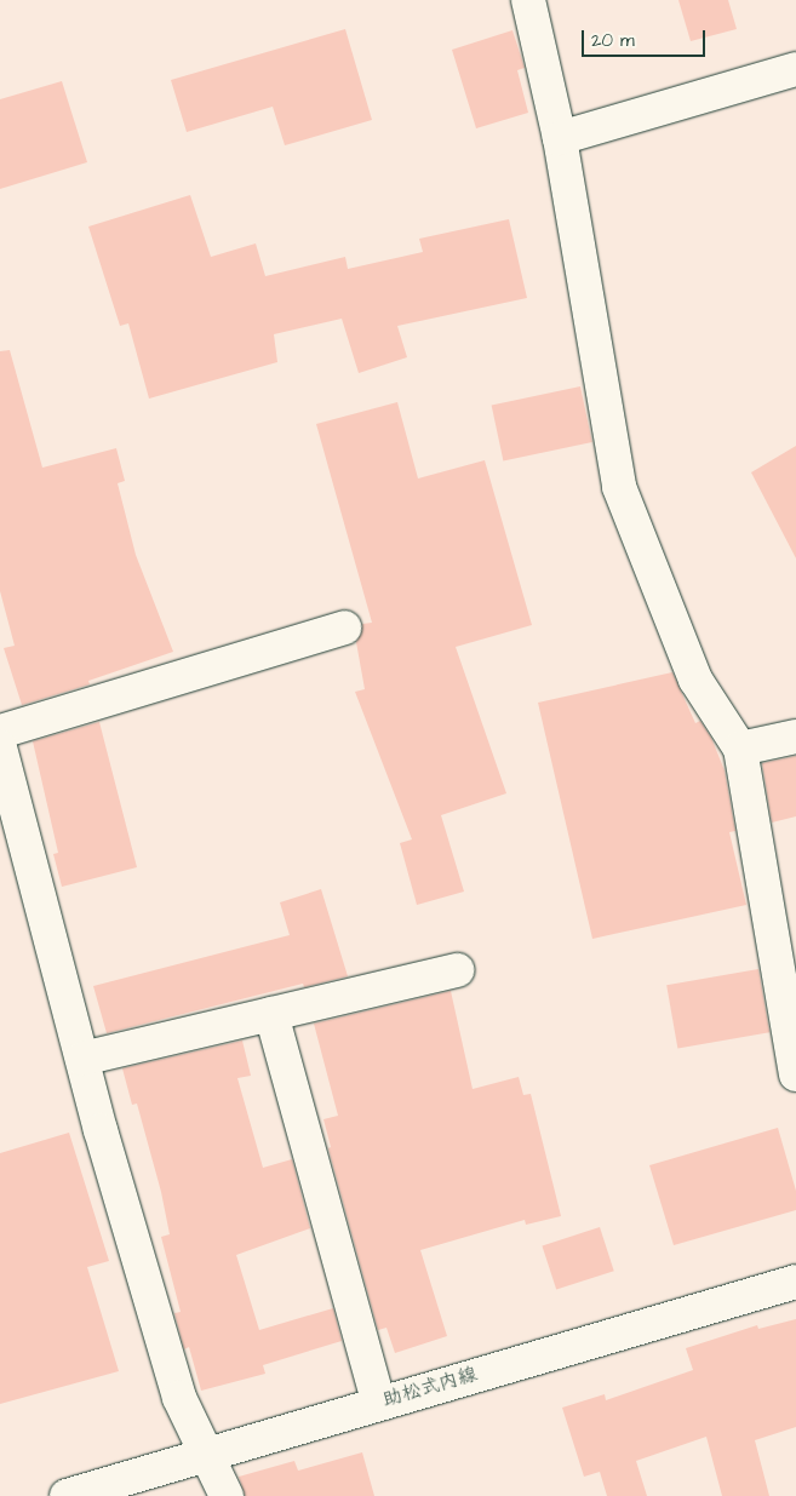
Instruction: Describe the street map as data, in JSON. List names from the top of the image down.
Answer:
{
  "streets": {
    "street": ["助松式内線"]
  },
  "scale_bar": "20 m"
}
